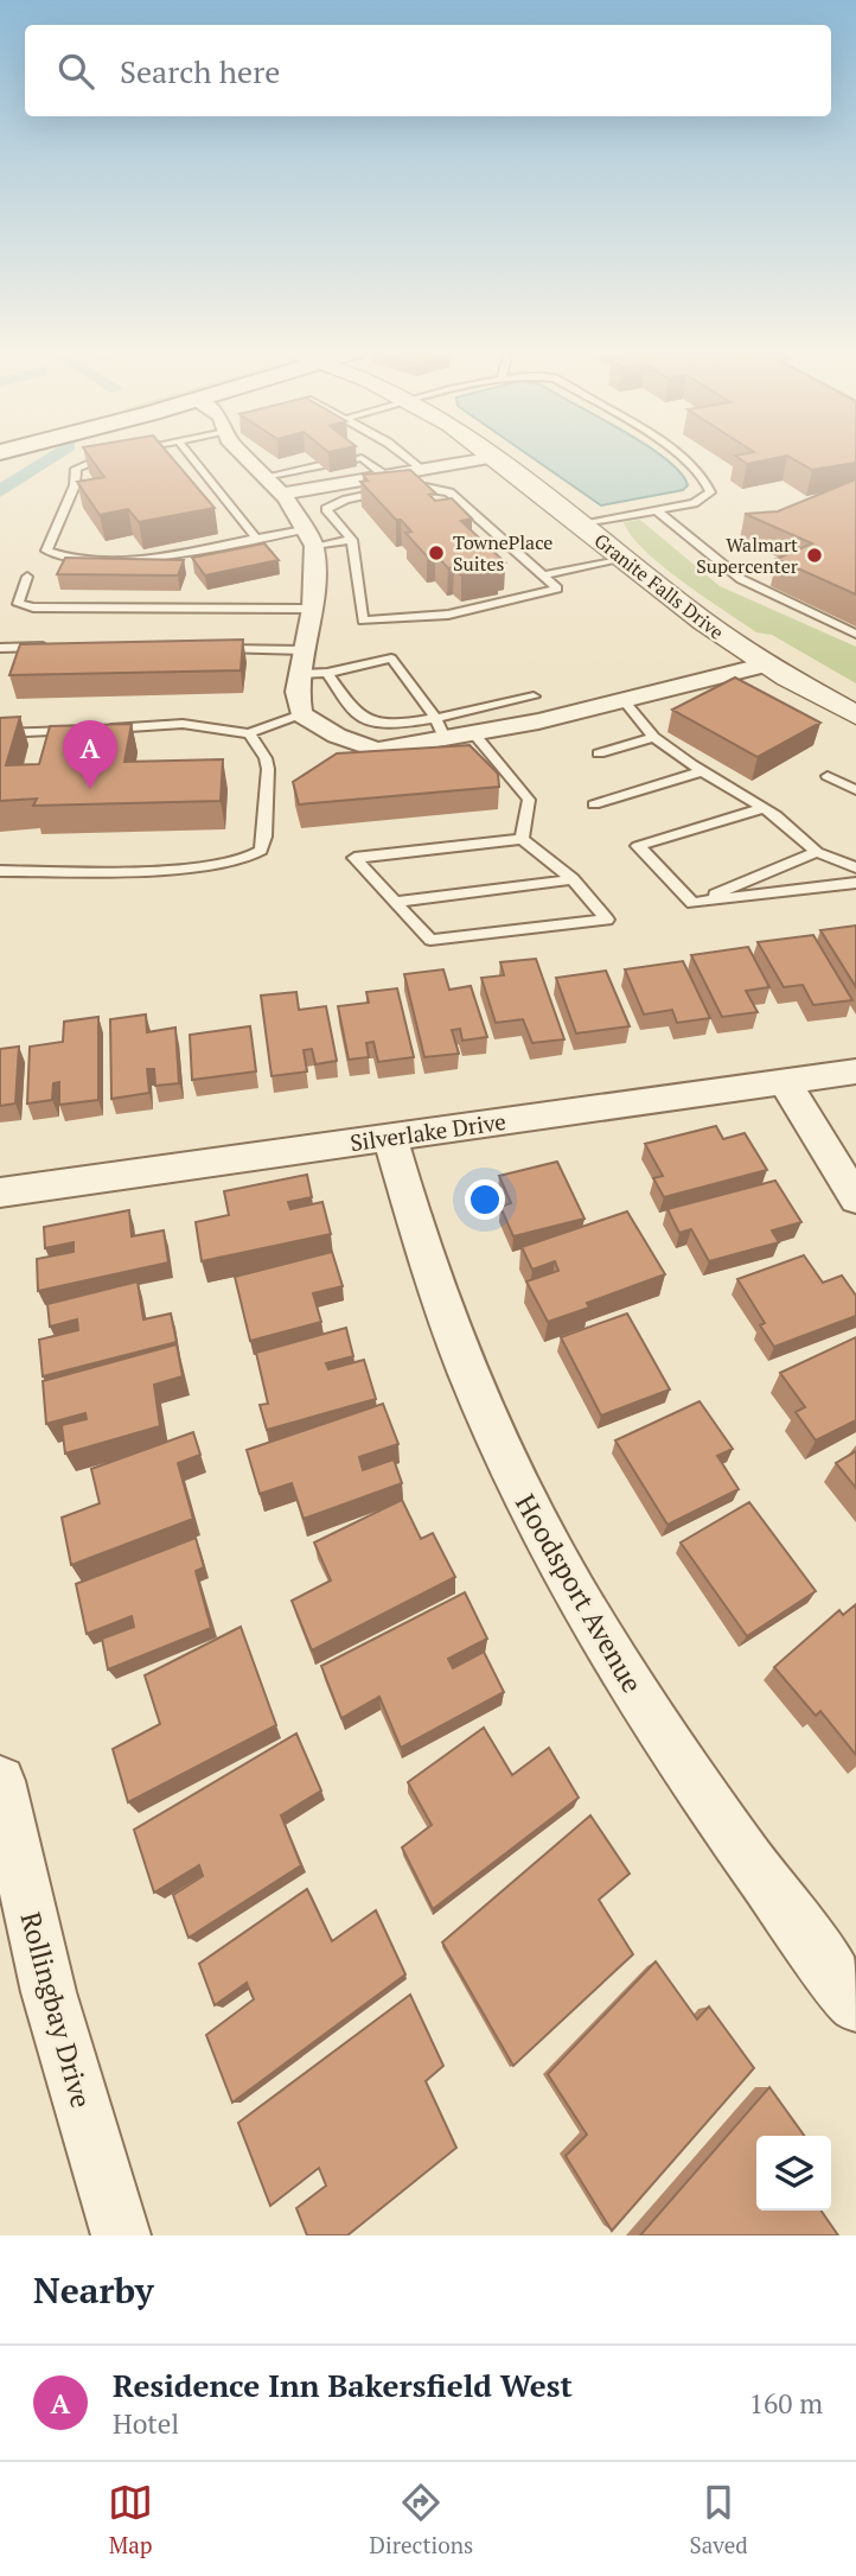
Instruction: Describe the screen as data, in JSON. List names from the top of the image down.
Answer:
{
  "streets": {
    "street": [
      "Granite Falls Drive",
      "Silverlake Drive",
      "Hoodsport Avenue",
      "Rollingbay Drive"
    ]
  },
  "crossings": [
    ["Silverlake Drive", "Hoodsport Avenue"]
  ],
  "places": ["TownePlace Suites", "Walmart Supercenter"],
  "page": {
    "search": "Search here",
    "pins": "A",
    "heading": "Nearby",
    "list": [
      {
        "mark": "A",
        "name": "Residence Inn Bakersfield West",
        "note": "Hotel",
        "value": "160 m"
      }
    ],
    "nav": ["Map", "Directions", "Saved"]
  }
}
